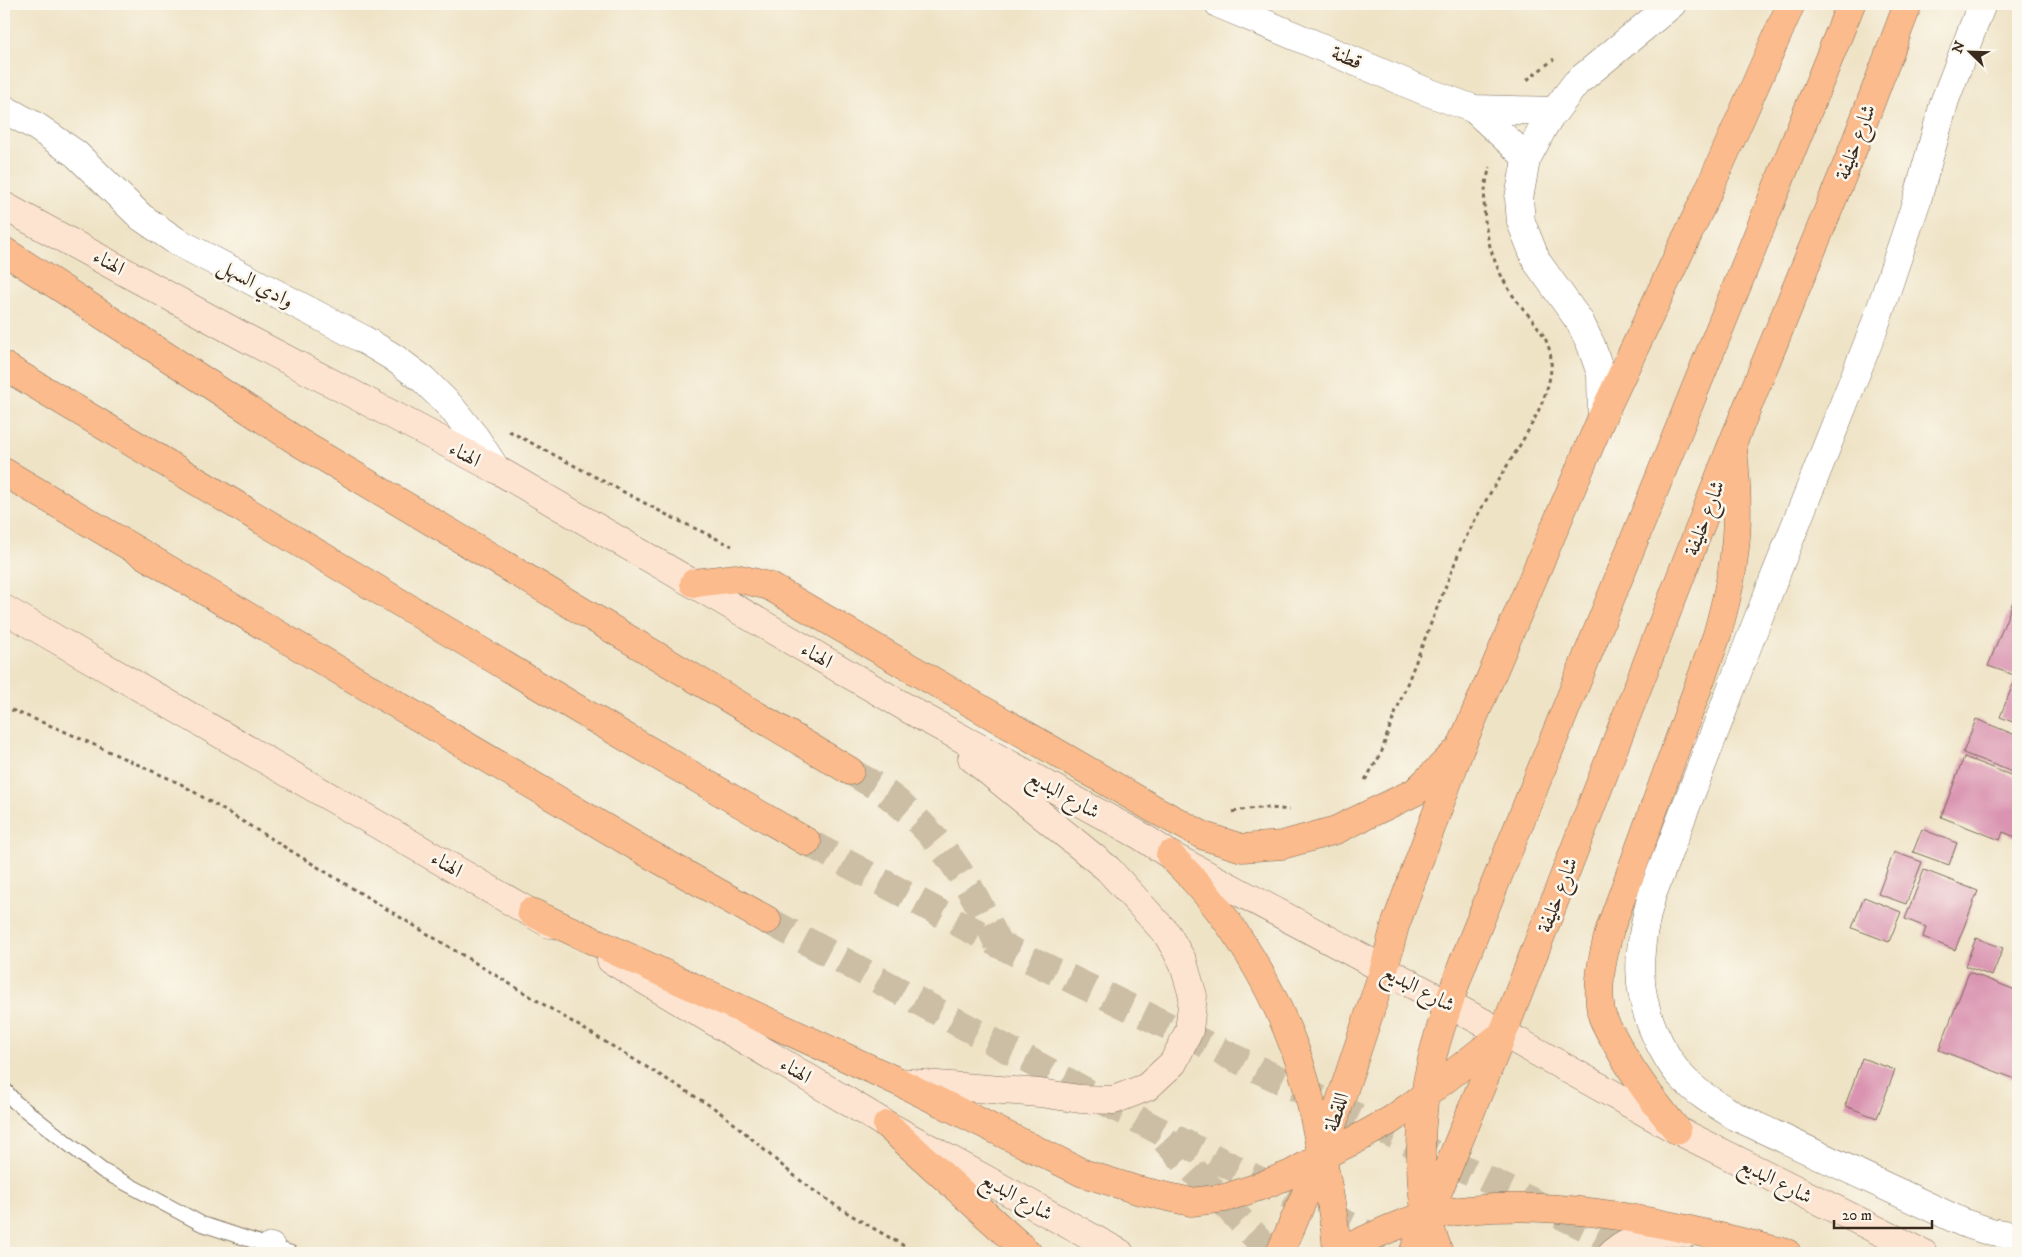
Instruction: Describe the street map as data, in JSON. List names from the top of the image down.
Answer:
{
  "streets": {
    "main road": [
      "شارع خليفة",
      "الهناء",
      "شارع البديع",
      "اللقطة"
    ],
    "street": ["قطنة", "وادي السهل"]
  },
  "crossings": [
    ["شارع خليفة", "شارع البديع"],
    ["الهناء", "وادي السهل"],
    ["الهناء", "شارع البديع"],
    ["شارع البديع", "اللقطة"]
  ],
  "scale_bar": "20 m",
  "north": "top left"
}
